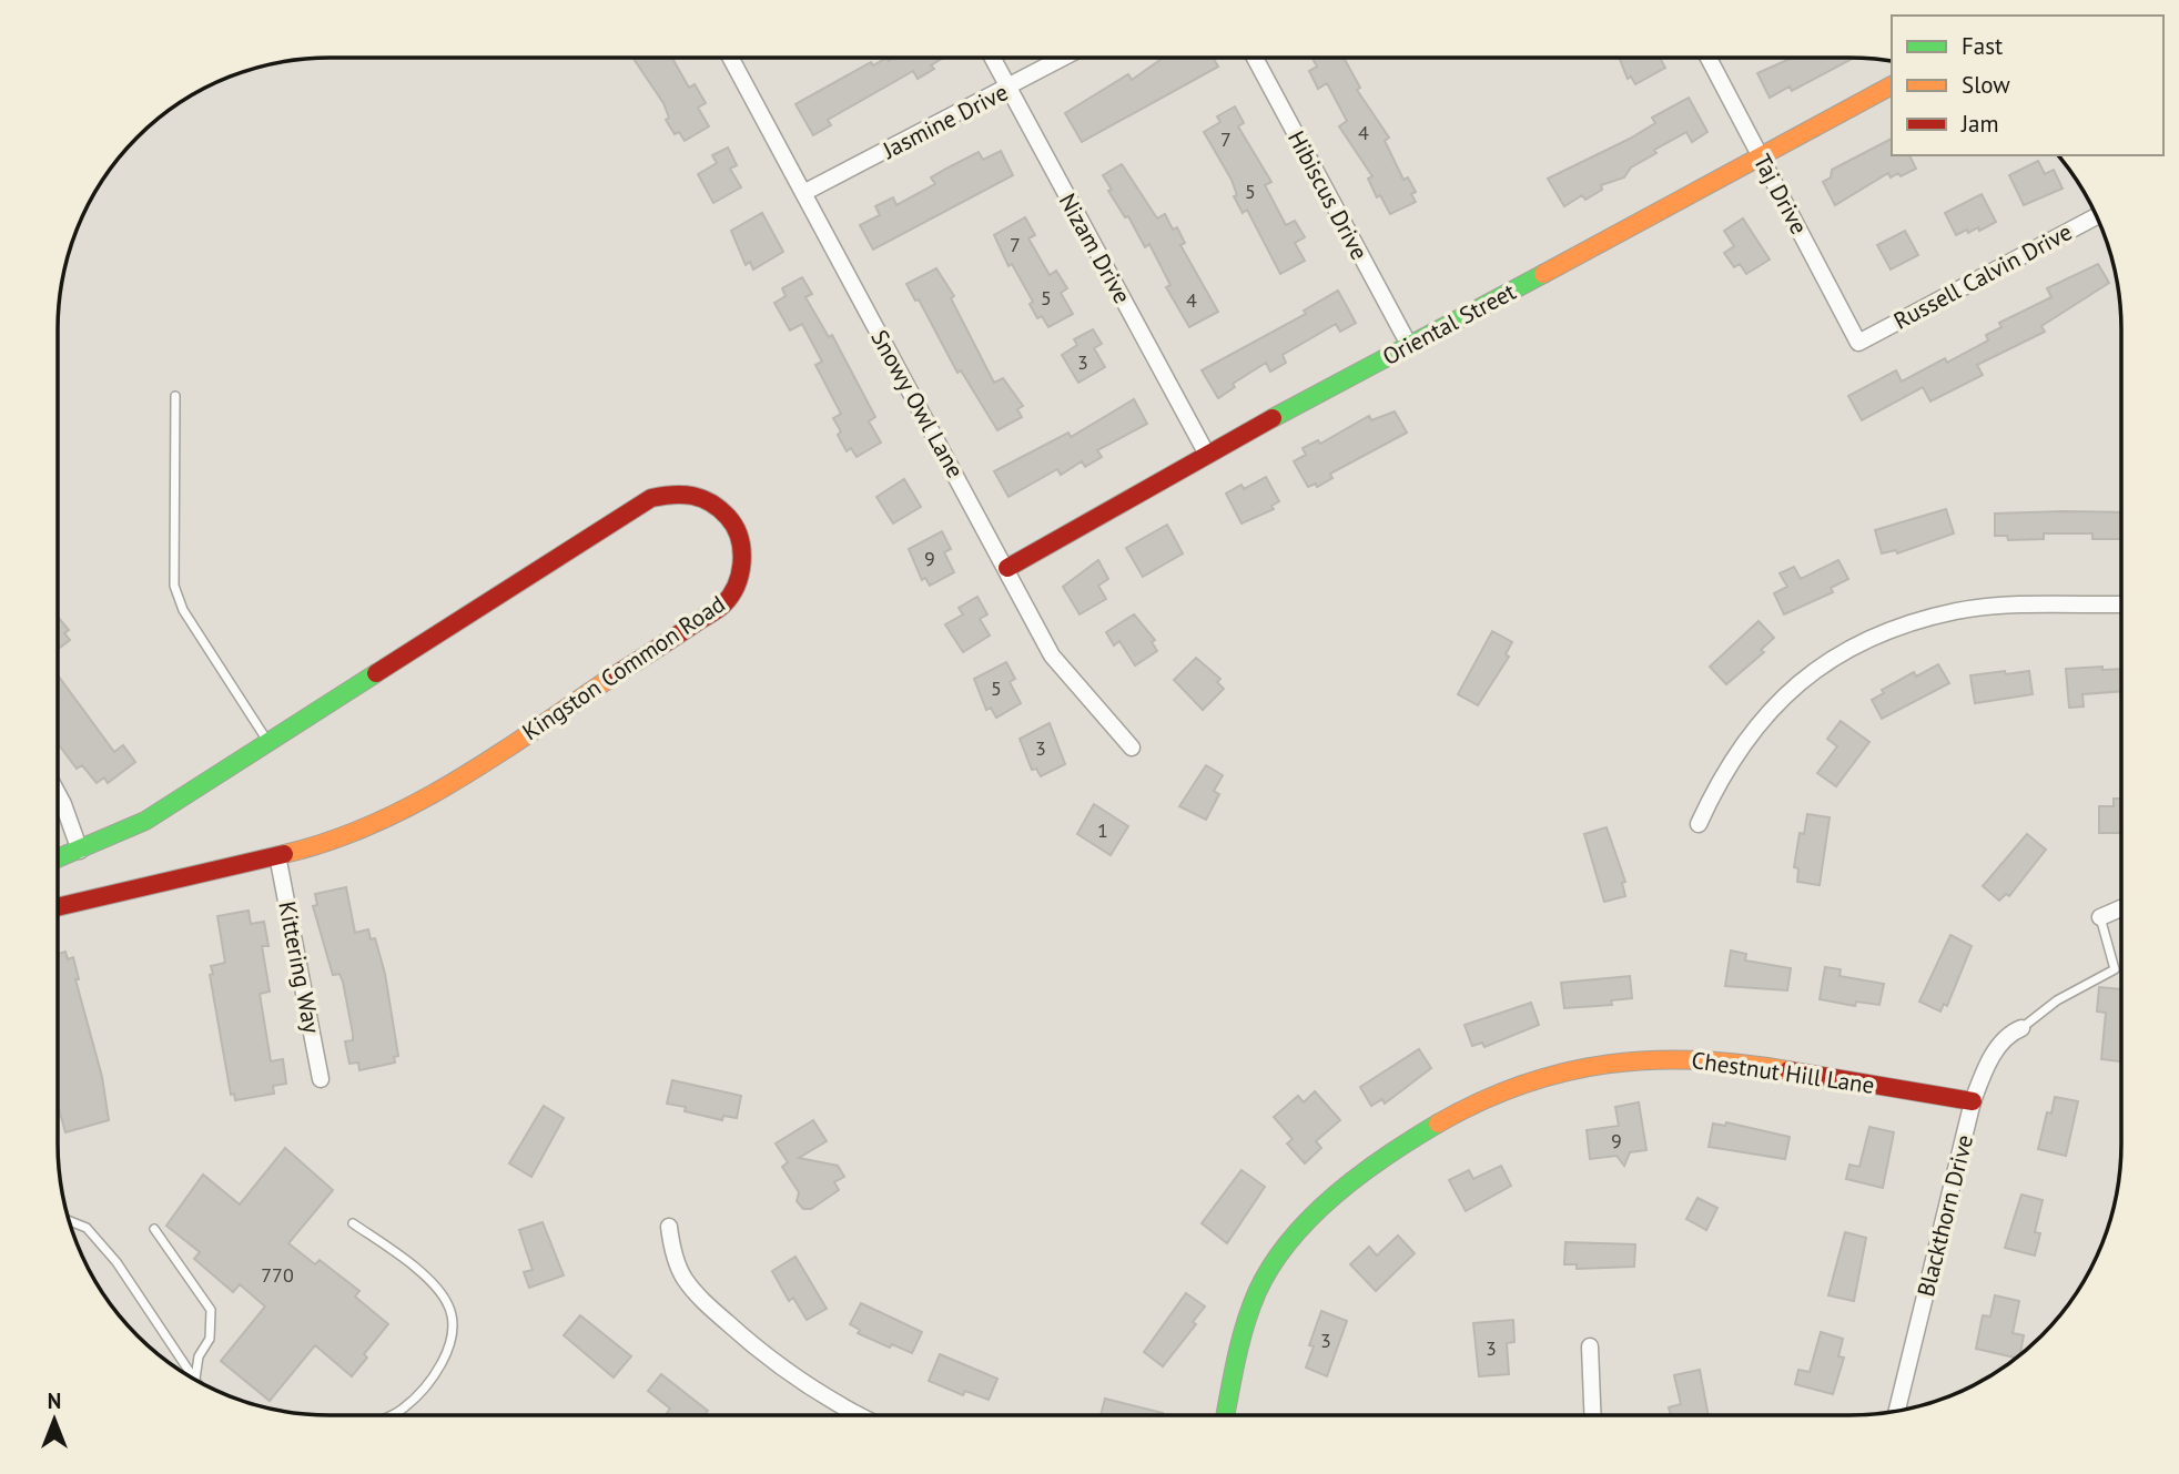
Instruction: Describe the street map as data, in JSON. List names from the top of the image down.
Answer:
{
  "streets": {
    "street": [
      "Jasmine Drive",
      "Taj Drive",
      "Hibiscus Drive",
      "Nizam Drive",
      "Russell Calvin Drive",
      "Oriental Street",
      "Snowy Owl Lane",
      "Kingston Common Road",
      "Kittering Way",
      "Chestnut Hill Lane",
      "Blackthorn Drive"
    ]
  },
  "crossings": [
    ["Jasmine Drive", "Nizam Drive"],
    ["Jasmine Drive", "Snowy Owl Lane"],
    ["Taj Drive", "Russell Calvin Drive"],
    ["Taj Drive", "Oriental Street"],
    ["Hibiscus Drive", "Oriental Street"],
    ["Nizam Drive", "Oriental Street"],
    ["Oriental Street", "Snowy Owl Lane"],
    ["Kingston Common Road", "Kittering Way"],
    ["Chestnut Hill Lane", "Blackthorn Drive"]
  ],
  "house_numbers": [
    "4",
    "7",
    "5",
    "7",
    "5",
    "4",
    "3",
    "9",
    "5",
    "3",
    "1",
    "9",
    "770",
    "3",
    "3"
  ],
  "legend": ["Fast", "Slow", "Jam"],
  "north": "top"
}
